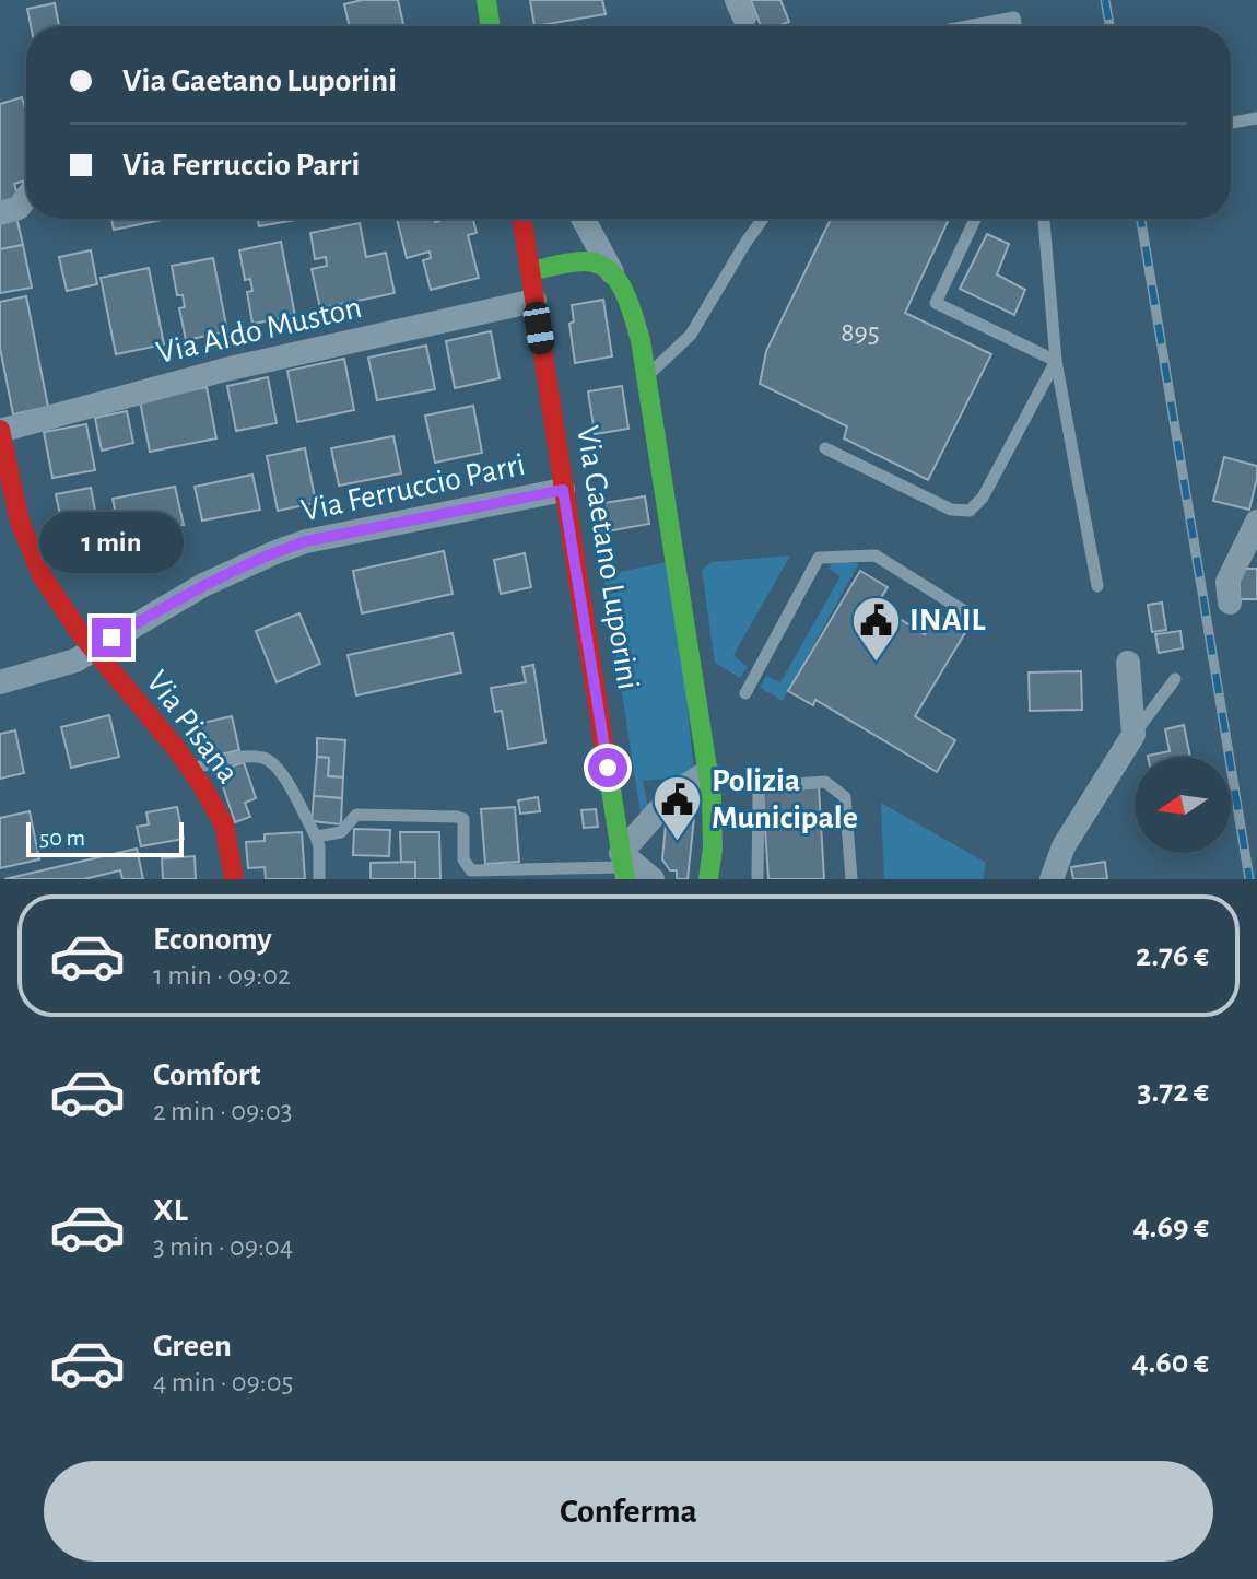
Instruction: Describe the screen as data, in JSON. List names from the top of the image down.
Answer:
{
  "streets": {
    "main road": ["Via Gaetano Luporini", "Via Pisana"],
    "street": ["Via Aldo Muston", "Via Ferruccio Parri"]
  },
  "crossings": [
    ["Via Aldo Muston", "Via Gaetano Luporini"],
    ["Via Aldo Muston", "Via Pisana"],
    ["Via Ferruccio Parri", "Via Gaetano Luporini"],
    ["Via Ferruccio Parri", "Via Pisana"]
  ],
  "places": {
    "public building": ["INAIL", "Polizia Municipale"]
  },
  "house_numbers": ["895"],
  "scale_bar": "50 m",
  "north": "left",
  "page": {
    "banner": ["Via Gaetano Luporini", "Via Ferruccio Parri"],
    "bubble": "1 min",
    "scale": "50 m",
    "list": [
      {
        "name": "Economy",
        "note": "1 min · 09:02",
        "value": "2.76 €"
      },
      {
        "name": "Comfort",
        "note": "2 min · 09:03",
        "value": "3.72 €"
      },
      {
        "name": "XL",
        "note": "3 min · 09:04",
        "value": "4.69 €"
      },
      {
        "name": "Green",
        "note": "4 min · 09:05",
        "value": "4.60 €"
      }
    ],
    "buttons": "Conferma"
  }
}
